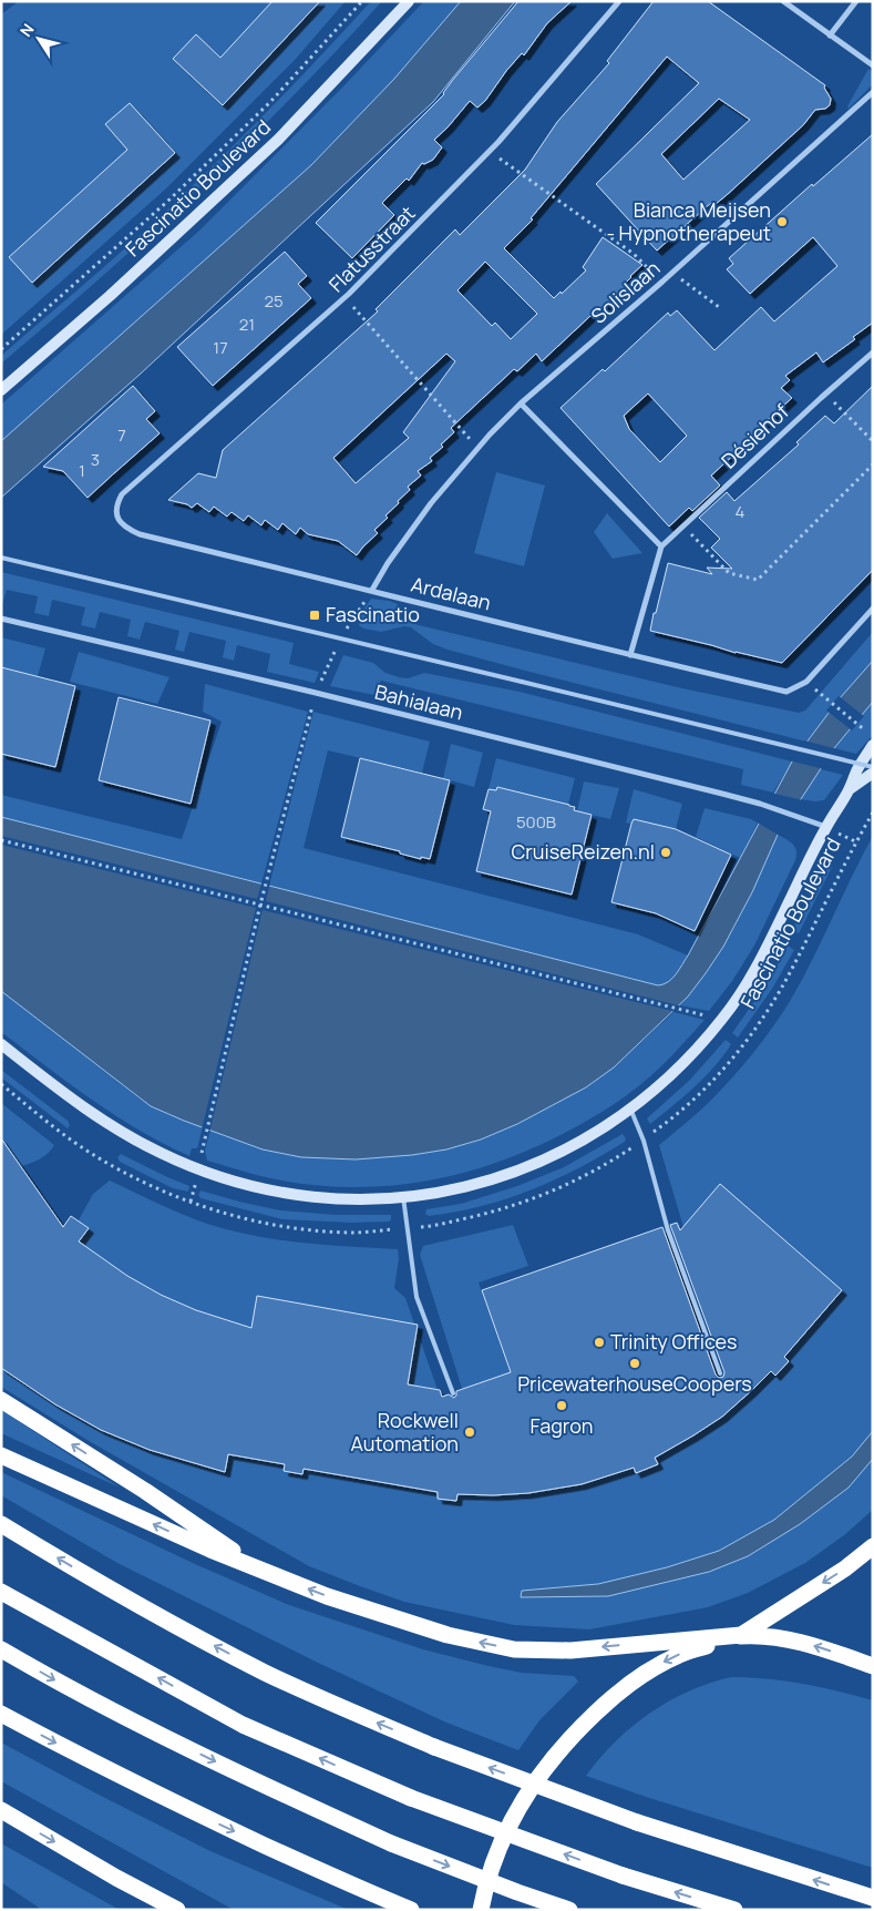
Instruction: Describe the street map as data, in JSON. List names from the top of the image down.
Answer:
{
  "streets": {
    "street": [
      "Fascinatio Boulevard",
      "Flatusstraat",
      "Solislaan",
      "Désiehof",
      "Ardalaan",
      "Bahialaan"
    ]
  },
  "crossings": [
    ["Fascinatio Boulevard", "Bahialaan"],
    ["Flatusstraat", "Ardalaan"],
    ["Solislaan", "Ardalaan"]
  ],
  "places": {
    "other": [
      "Bianca Meijsen - Hypnotherapeut",
      "CruiseReizen.nl",
      "Trinity Offices",
      "PricewaterhouseCoopers",
      "Fagron",
      "Rockwell Automation"
    ],
    "transit": ["Fascinatio"]
  },
  "house_numbers": [
    "25",
    "21",
    "17",
    "7",
    "3",
    "1",
    "4",
    "500B"
  ],
  "north": "top left"
}
